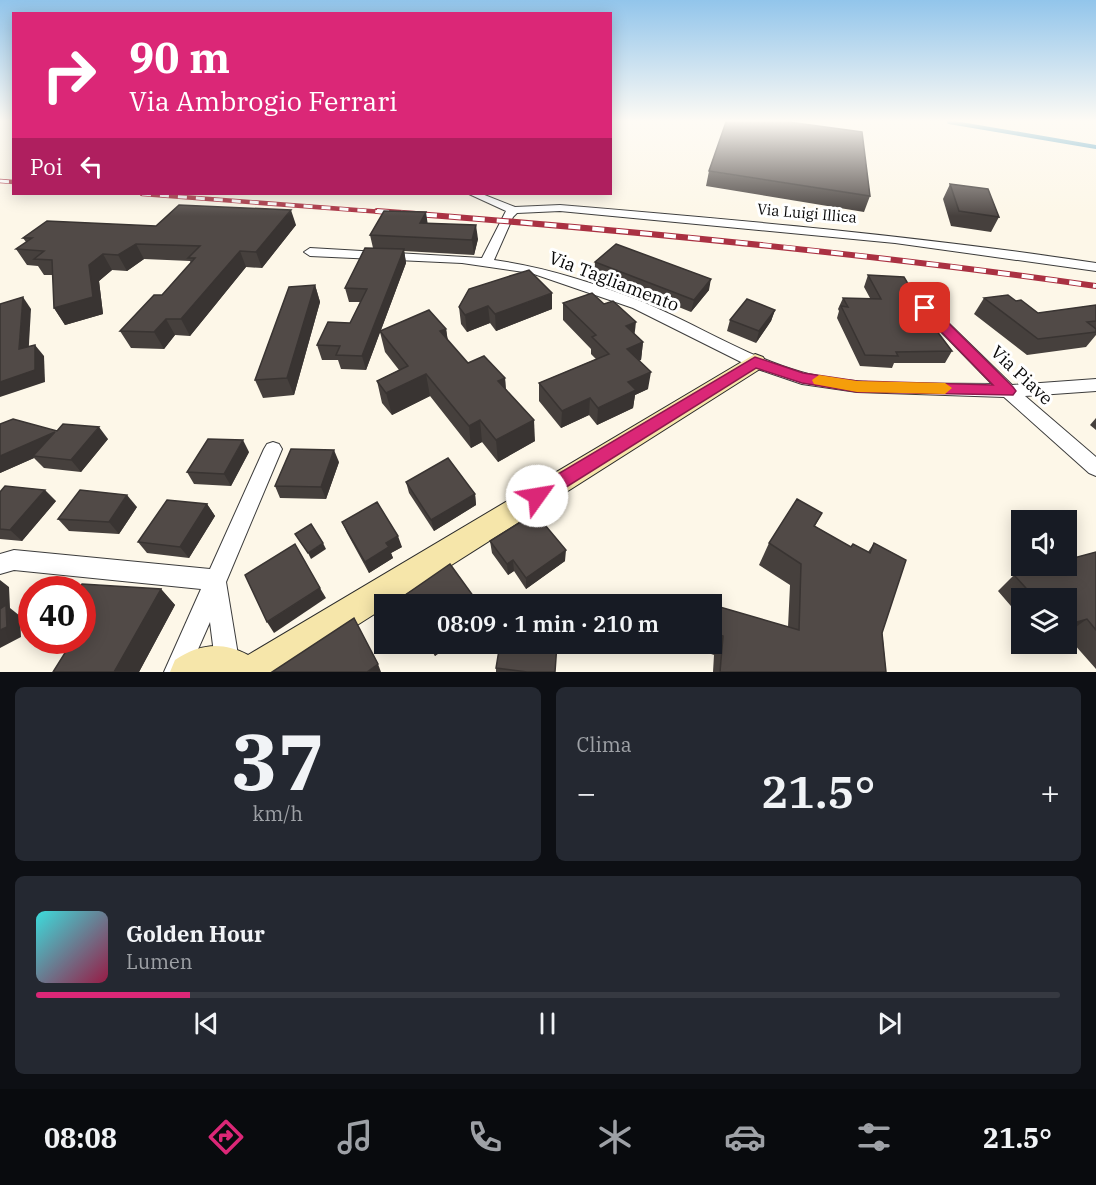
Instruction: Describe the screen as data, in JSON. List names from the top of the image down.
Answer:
{
  "streets": {
    "street": ["Via Luigi Illica", "Via Tagliamento", "Via Piave"]
  },
  "crossings": [
    ["Via Tagliamento", "Via Piave"]
  ],
  "page": {
    "turn": ["90 m", "Via Ambrogio Ferrari"],
    "then": "Poi",
    "limit": "40",
    "trip": "08:09 · 1 min · 210 m",
    "tile": [
      ["37", "km/h"],
      "Clima"
    ],
    "heat": ["−", "21.5°", "+"],
    "song": ["Golden Hour", "Lumen"],
    "tabs": ["08:08", "21.5°"]
  }
}
